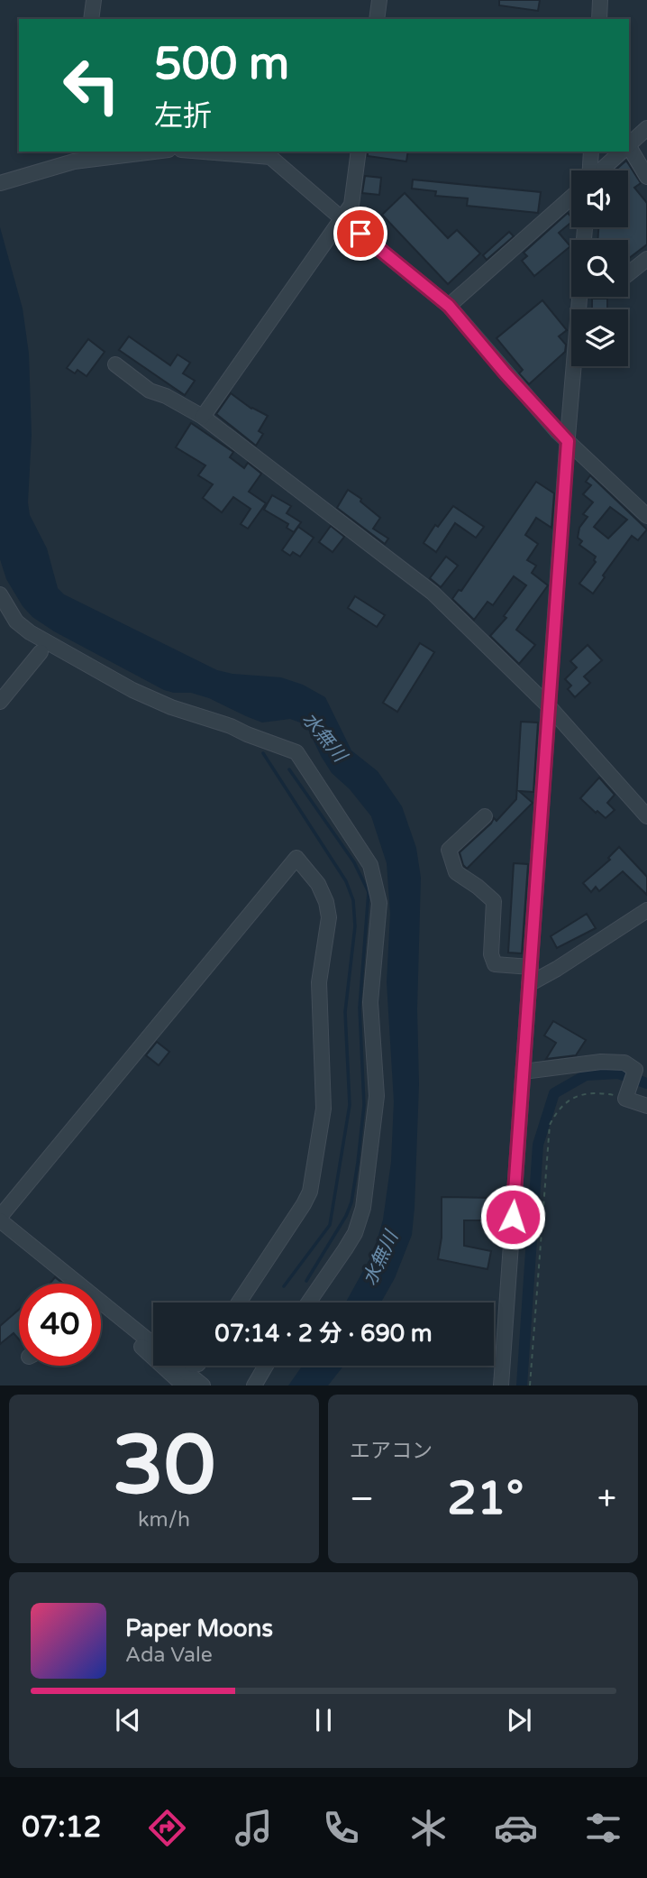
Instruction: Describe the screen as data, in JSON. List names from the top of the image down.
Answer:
{
  "water": ["水無川"],
  "page": {
    "turn": ["500 m", "左折"],
    "limit": "40",
    "trip": "07:14 · 2 分 · 690 m",
    "tile": [
      ["30", "km/h"],
      "エアコン"
    ],
    "heat": ["−", "21°", "+"],
    "song": ["Paper Moons", "Ada Vale"],
    "tabs": "07:12"
  }
}
